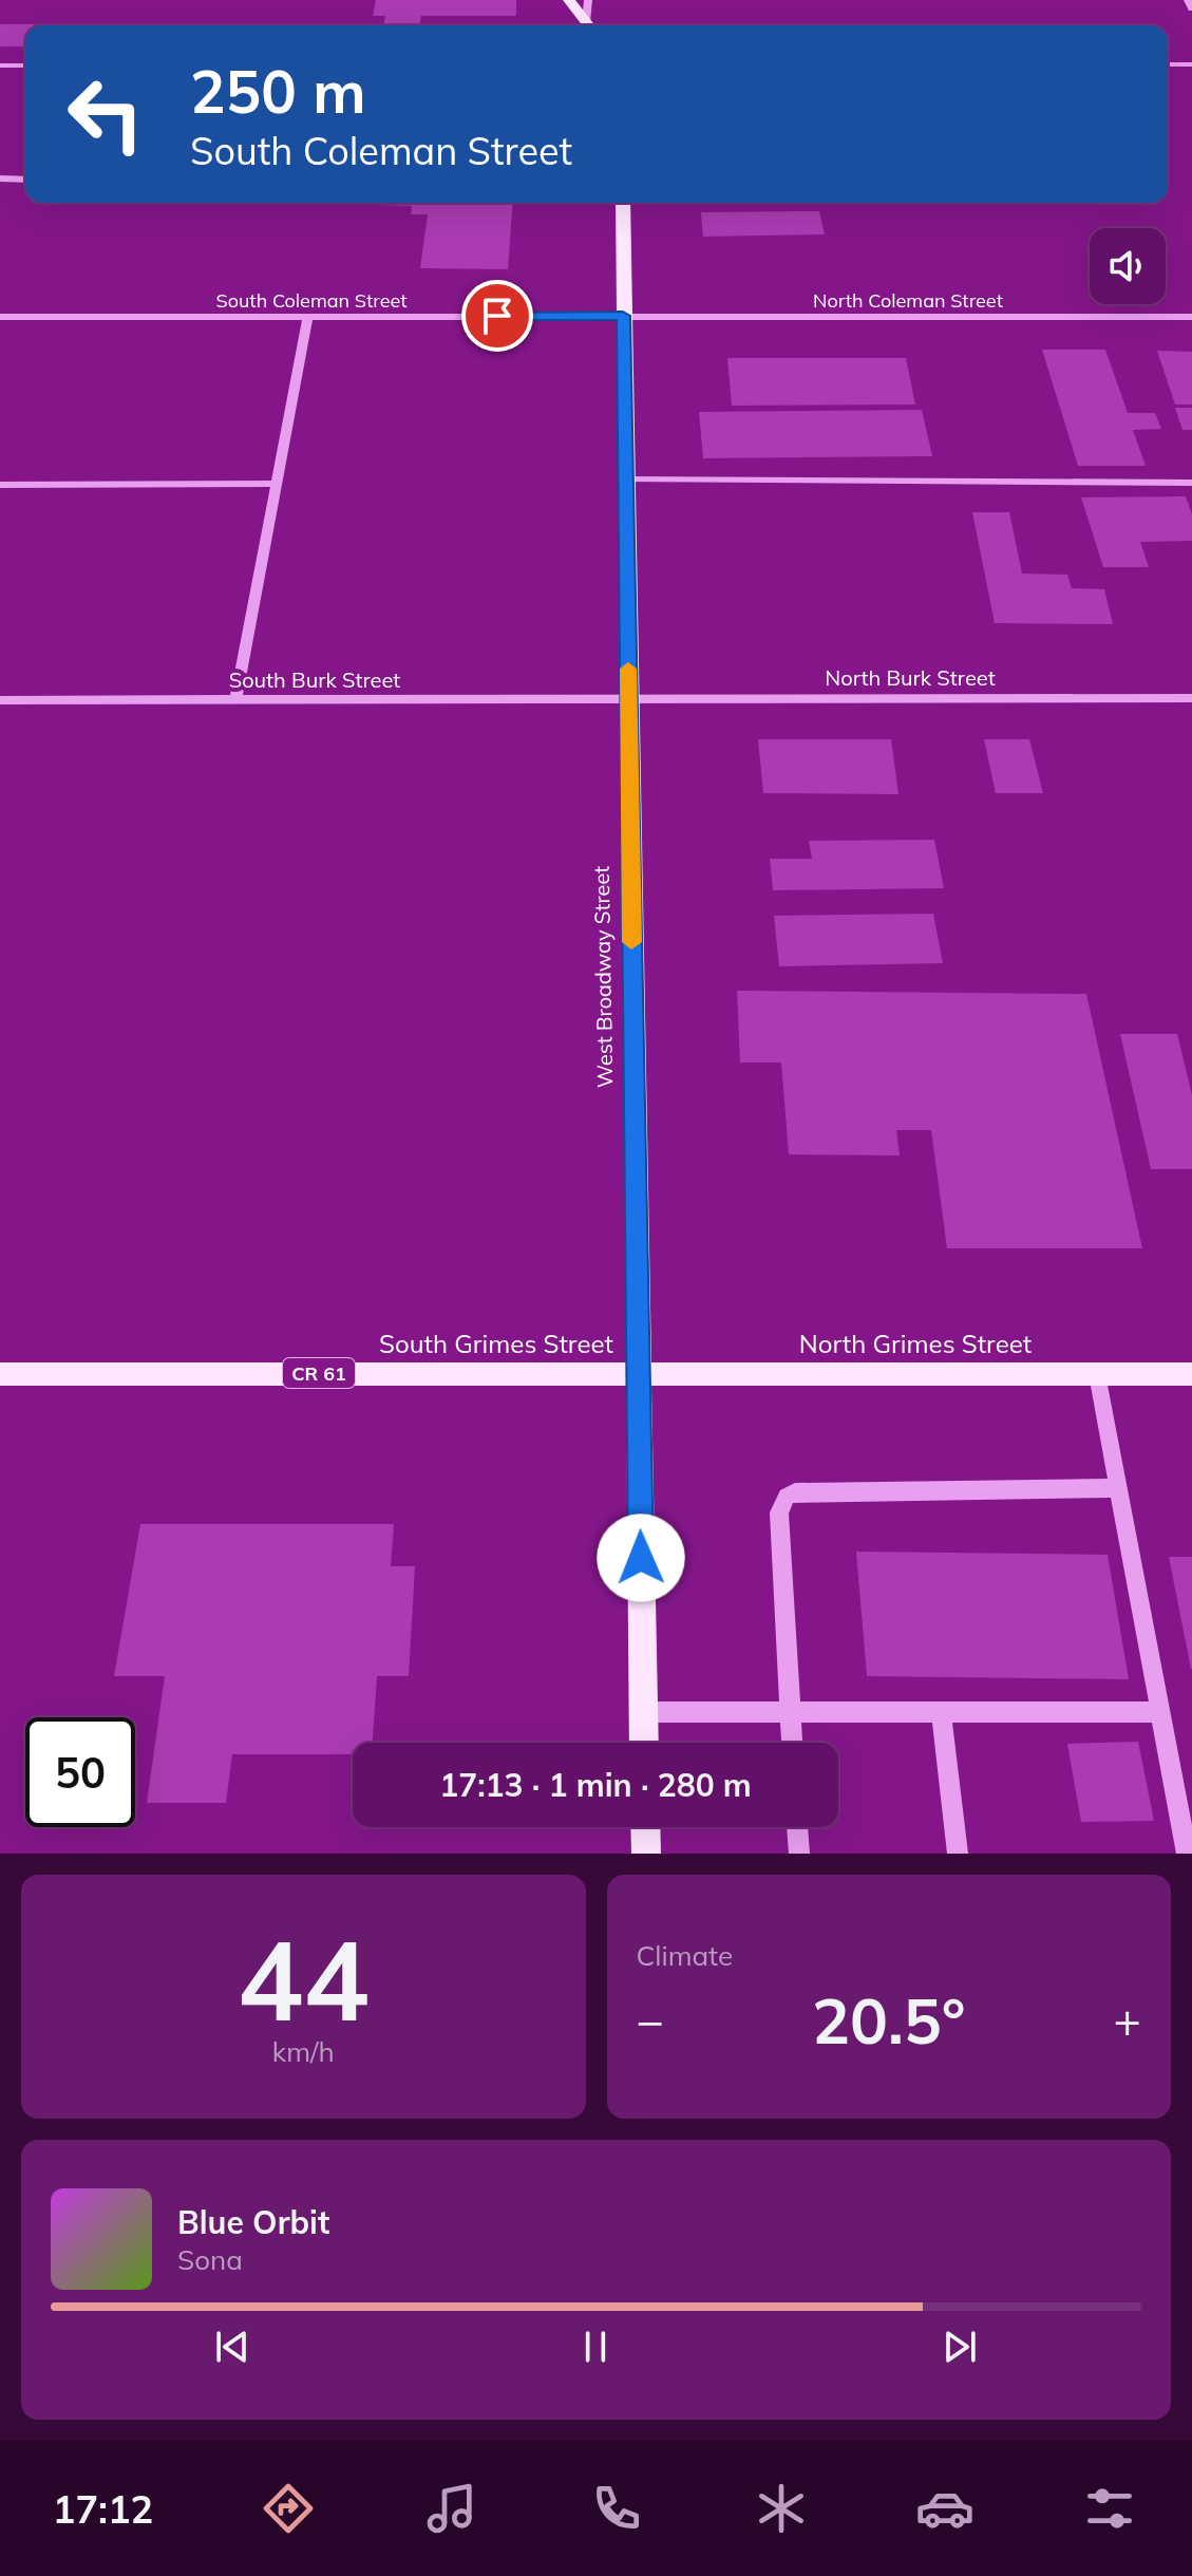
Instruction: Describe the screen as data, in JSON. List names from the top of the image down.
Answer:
{
  "streets": {
    "main road": [
      "West Broadway Street",
      "South Grimes Street",
      "North Grimes Street",
      "CR 61"
    ],
    "street": [
      "South Coleman Street",
      "North Coleman Street",
      "North Burk Street",
      "South Burk Street"
    ]
  },
  "crossings": [
    ["South Coleman Street", "North Coleman Street"],
    ["South Coleman Street", "West Broadway Street"],
    ["North Coleman Street", "West Broadway Street"],
    ["North Burk Street", "South Burk Street"],
    ["North Burk Street", "West Broadway Street"],
    ["South Burk Street", "West Broadway Street"],
    ["West Broadway Street", "South Grimes Street"],
    ["West Broadway Street", "North Grimes Street"],
    ["South Grimes Street", "North Grimes Street"]
  ],
  "page": {
    "turn": ["250 m", "South Coleman Street"],
    "limit": "50",
    "trip": "17:13 · 1 min · 280 m",
    "tile": [
      ["44", "km/h"],
      "Climate"
    ],
    "heat": ["−", "20.5°", "+"],
    "song": ["Blue Orbit", "Sona"],
    "tabs": "17:12"
  }
}
